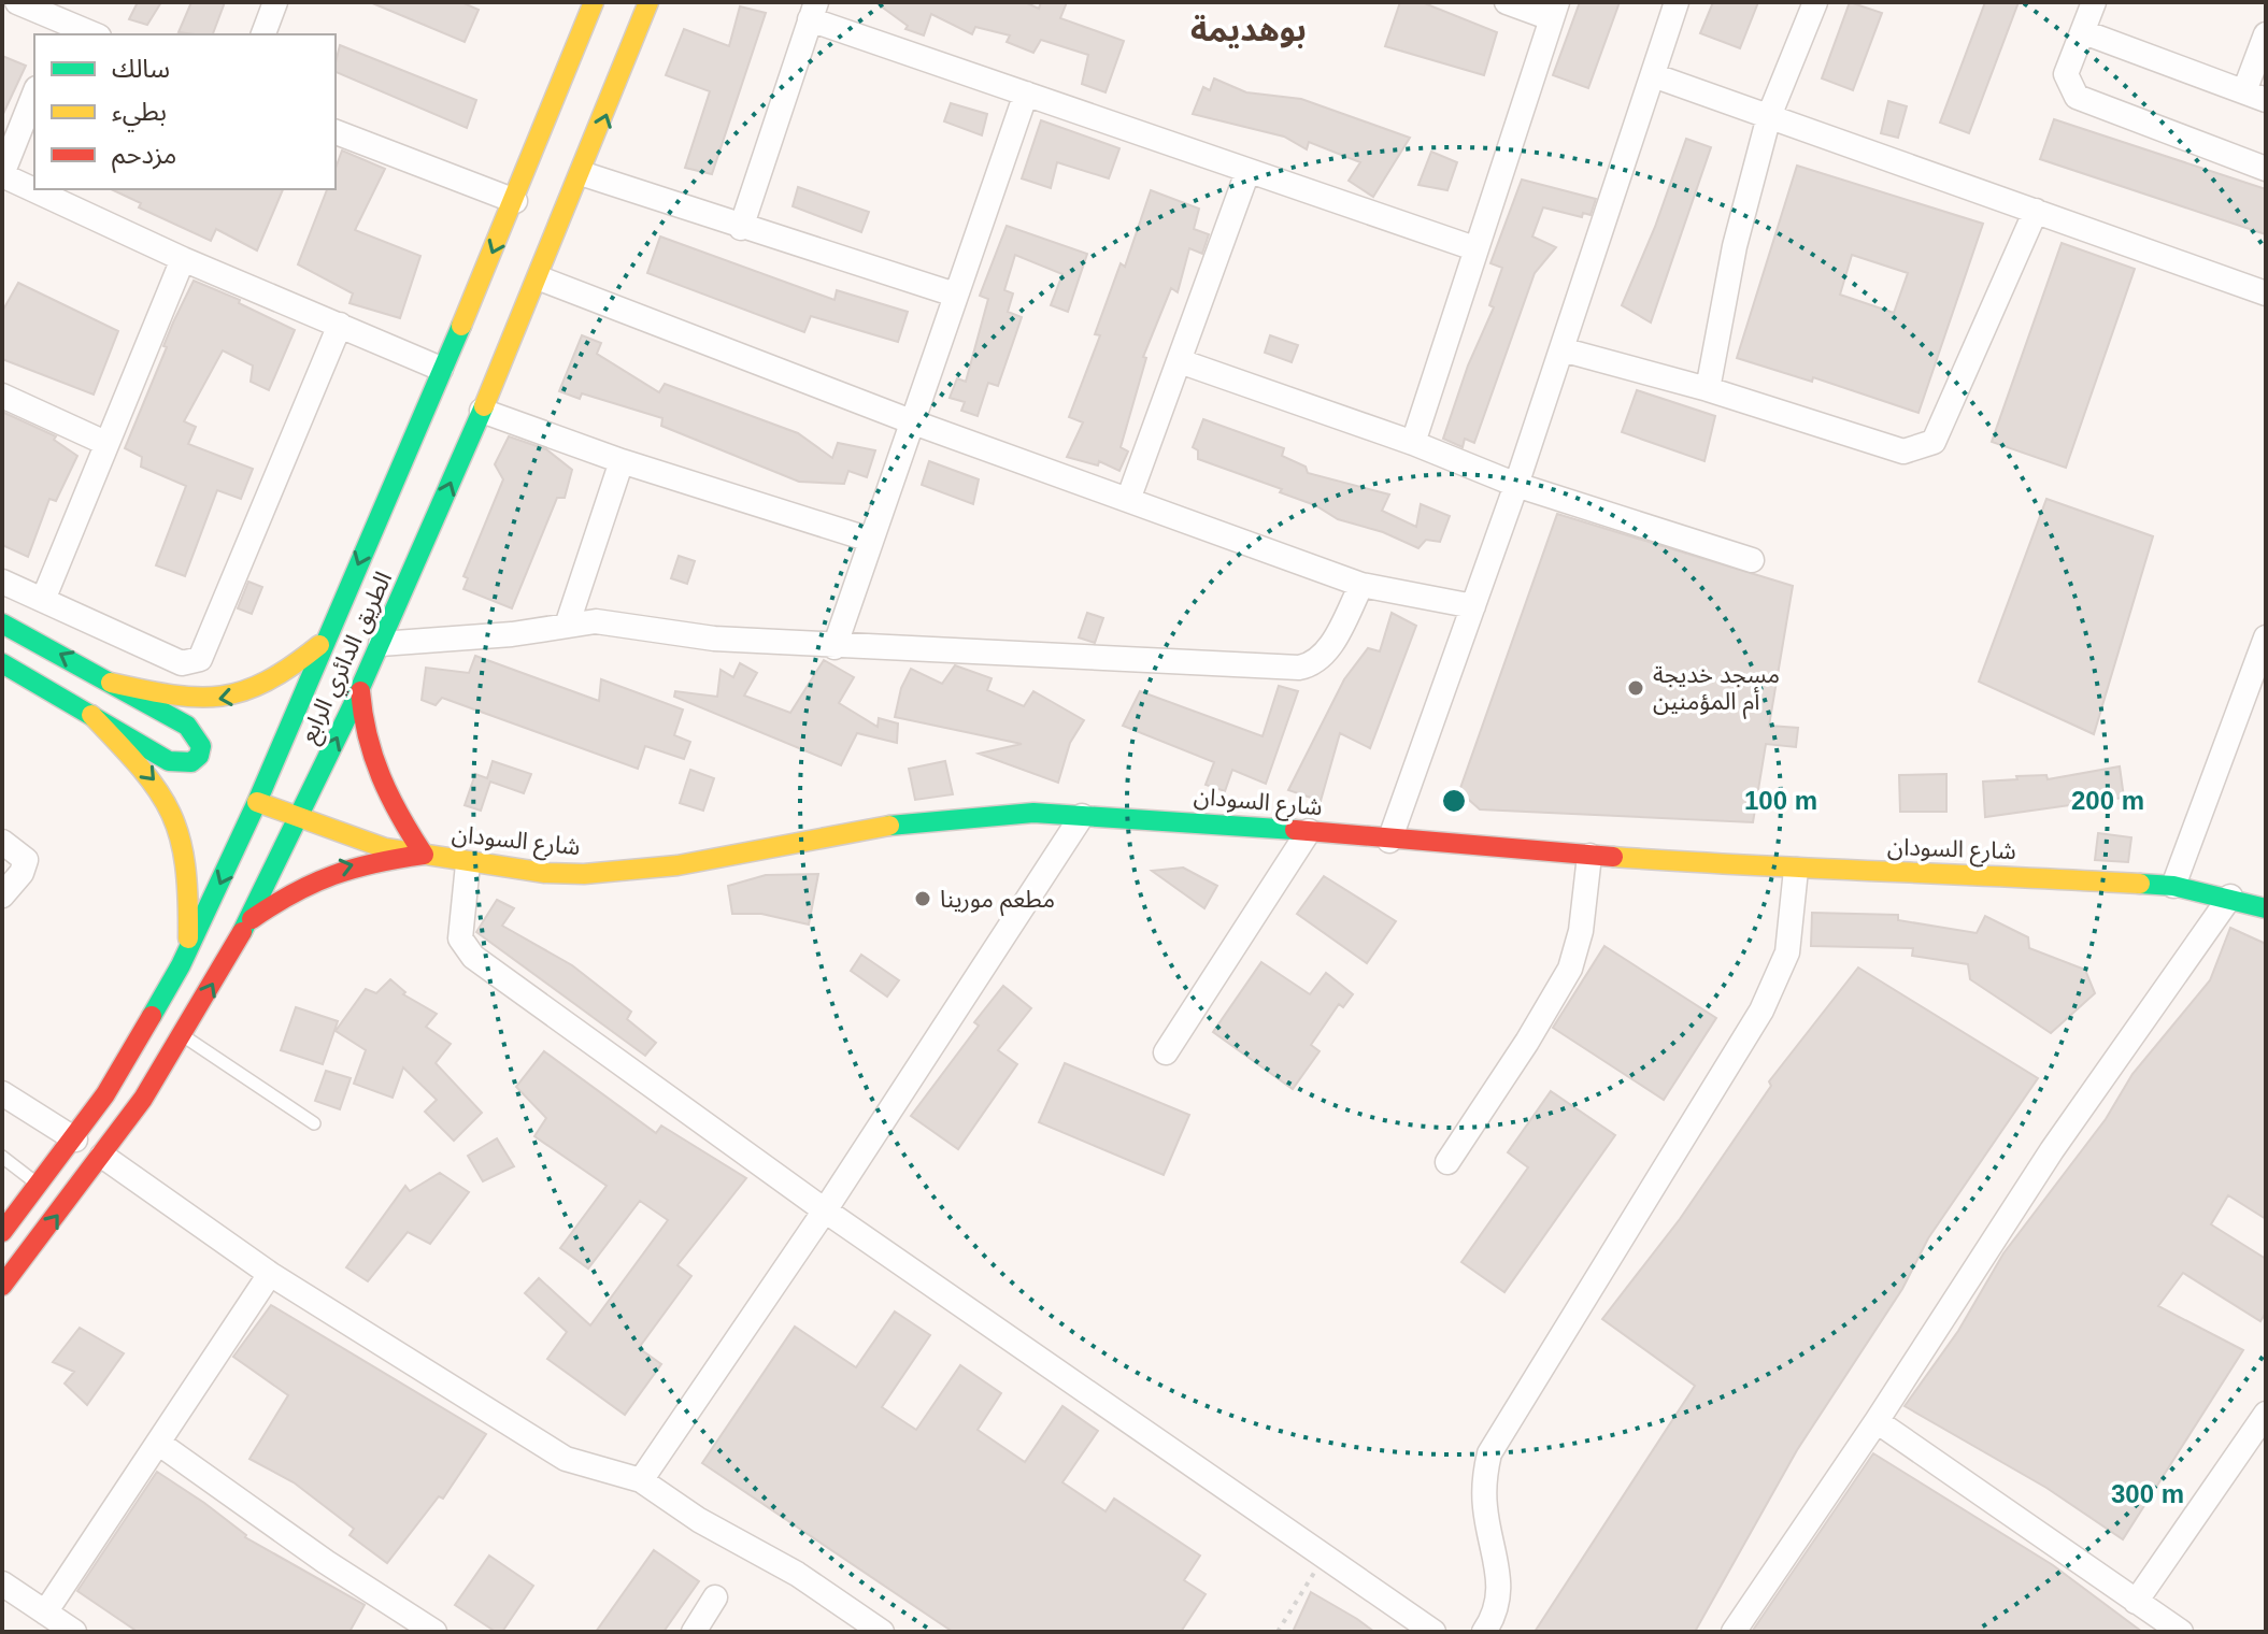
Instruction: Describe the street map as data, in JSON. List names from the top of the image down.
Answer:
{
  "streets": {
    "main road": ["الطريق الدائري الرابع", "شارع السودان"]
  },
  "crossings": [
    ["الطريق الدائري الرابع", "شارع السودان"]
  ],
  "districts": ["بوهديمة"],
  "places": ["مسجد خديجة أم المؤمنين", "مطعم مورينا"],
  "legend": ["سالك", "بطيء", "مزدحم"],
  "rings": ["100 m", "200 m", "300 m"]
}
